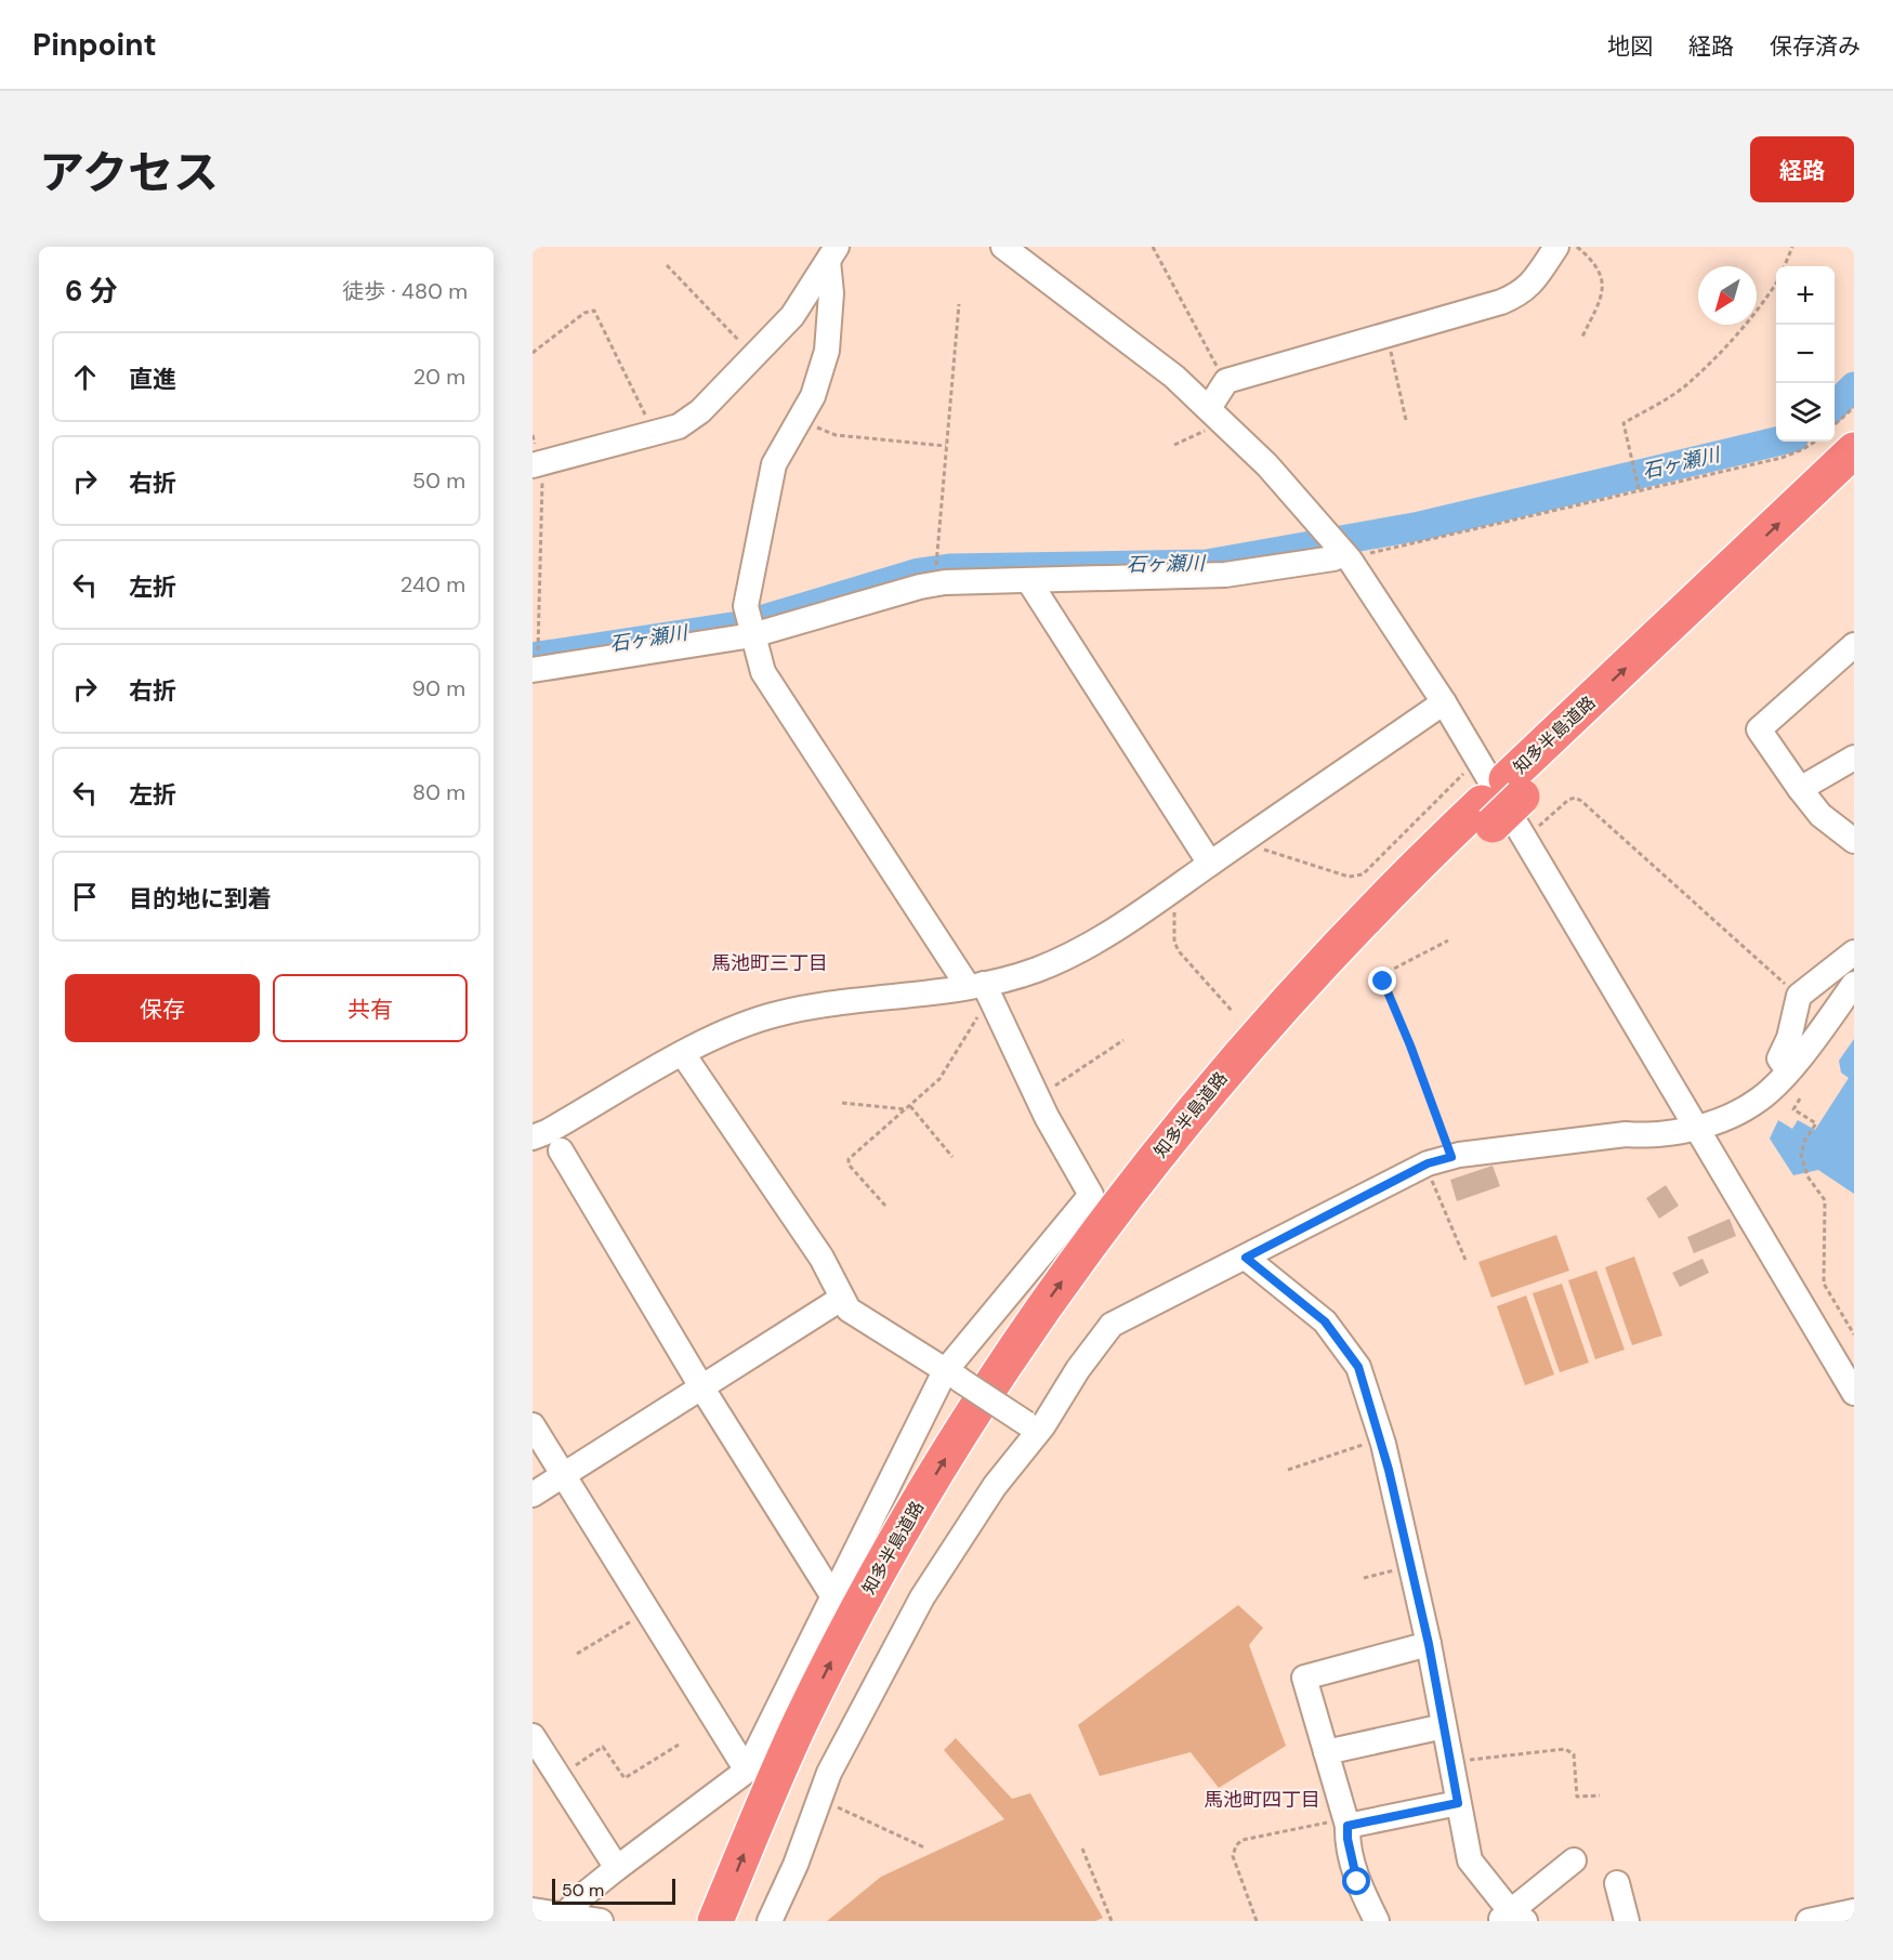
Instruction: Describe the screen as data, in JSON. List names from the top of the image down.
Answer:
{
  "streets": {
    "highway": ["知多半島道路"]
  },
  "districts": ["馬池町三丁目", "馬池町四丁目"],
  "water": ["石ヶ瀬川"],
  "scale_bar": "50 m",
  "north": "bottom left",
  "page": {
    "header": "Pinpoint",
    "nav": ["地図", "経路", "保存済み"],
    "title": "アクセス",
    "buttons": [
      "経路",
      ["保存", "共有"]
    ],
    "heading": ["6 分", "徒歩 · 480 m"],
    "map_buttons": ["+", "−"],
    "list": [
      ["直進", "20 m"],
      ["右折", "50 m"],
      ["左折", "240 m"],
      ["右折", "90 m"],
      ["左折", "80 m"],
      "目的地に到着"
    ],
    "scale": "50 m"
  }
}
